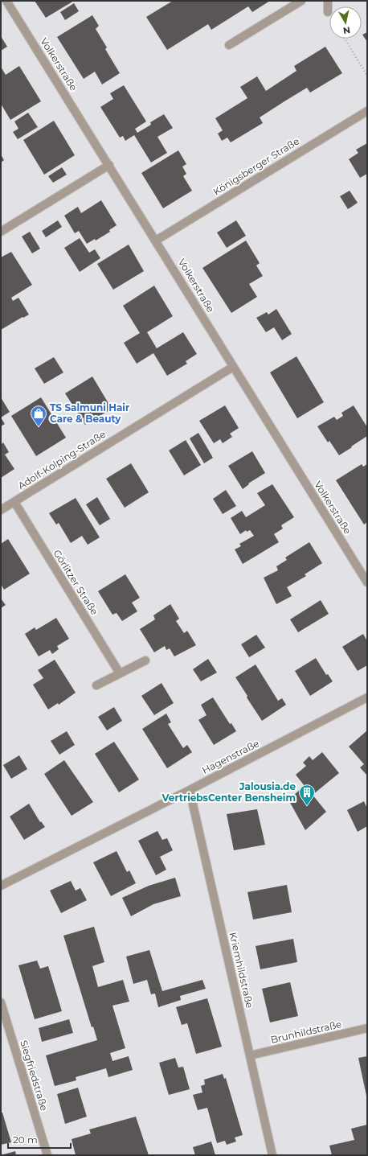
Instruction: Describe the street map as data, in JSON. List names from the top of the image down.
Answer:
{
  "streets": {
    "street": [
      "Volkerstraße",
      "Königsberger Straße",
      "Adolf-Kolping-Straße",
      "Görlitzer Straße",
      "Hagenstraße",
      "Kriemhildstraße",
      "Brunhildstraße",
      "Siegfriedstraße"
    ]
  },
  "crossings": [
    ["Volkerstraße", "Königsberger Straße"],
    ["Volkerstraße", "Adolf-Kolping-Straße"],
    ["Adolf-Kolping-Straße", "Görlitzer Straße"],
    ["Hagenstraße", "Kriemhildstraße"],
    ["Kriemhildstraße", "Brunhildstraße"]
  ],
  "places": {
    "shop": ["TS Salmuni Hair Care & Beauty"],
    "building": ["Jalousia.de VertriebsCenter Bensheim"]
  },
  "scale_bar": "20 m",
  "north": "bottom"
}
